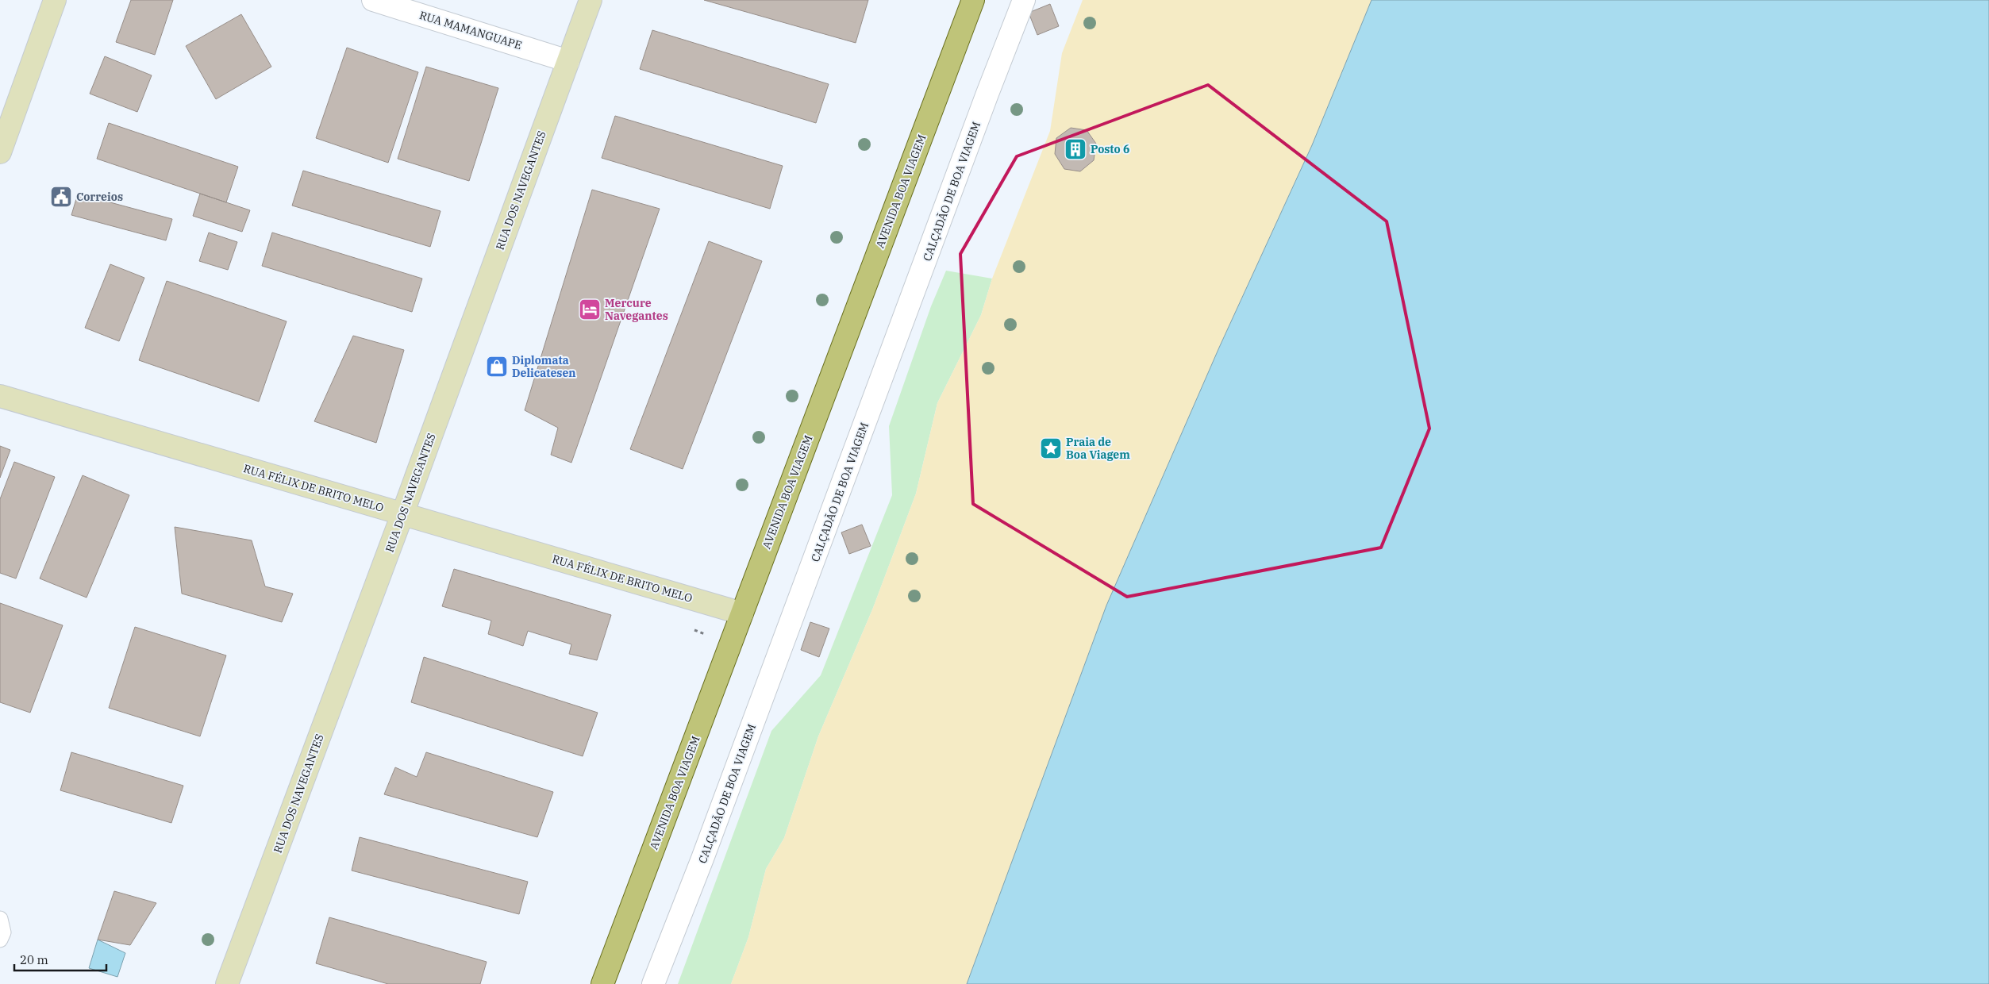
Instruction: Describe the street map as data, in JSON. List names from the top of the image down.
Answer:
{
  "streets": {
    "main road": ["RUA DOS NAVEGANTES", "AVENIDA BOA VIAGEM", "RUA FÉLIX DE BRITO MELO"],
    "street": ["RUA MAMANGUAPE", "CALÇADÃO DE BOA VIAGEM"]
  },
  "crossings": [
    ["RUA MAMANGUAPE", "RUA DOS NAVEGANTES"],
    ["RUA DOS NAVEGANTES", "RUA FÉLIX DE BRITO MELO"],
    ["AVENIDA BOA VIAGEM", "RUA FÉLIX DE BRITO MELO"]
  ],
  "places": {
    "building": ["Posto 6"],
    "public building": ["Correios"],
    "hotel": ["Mercure Navegantes"],
    "shop": ["Diplomata Delicatesen"],
    "place": ["Praia de Boa Viagem"]
  },
  "scale_bar": "20 m"
}
